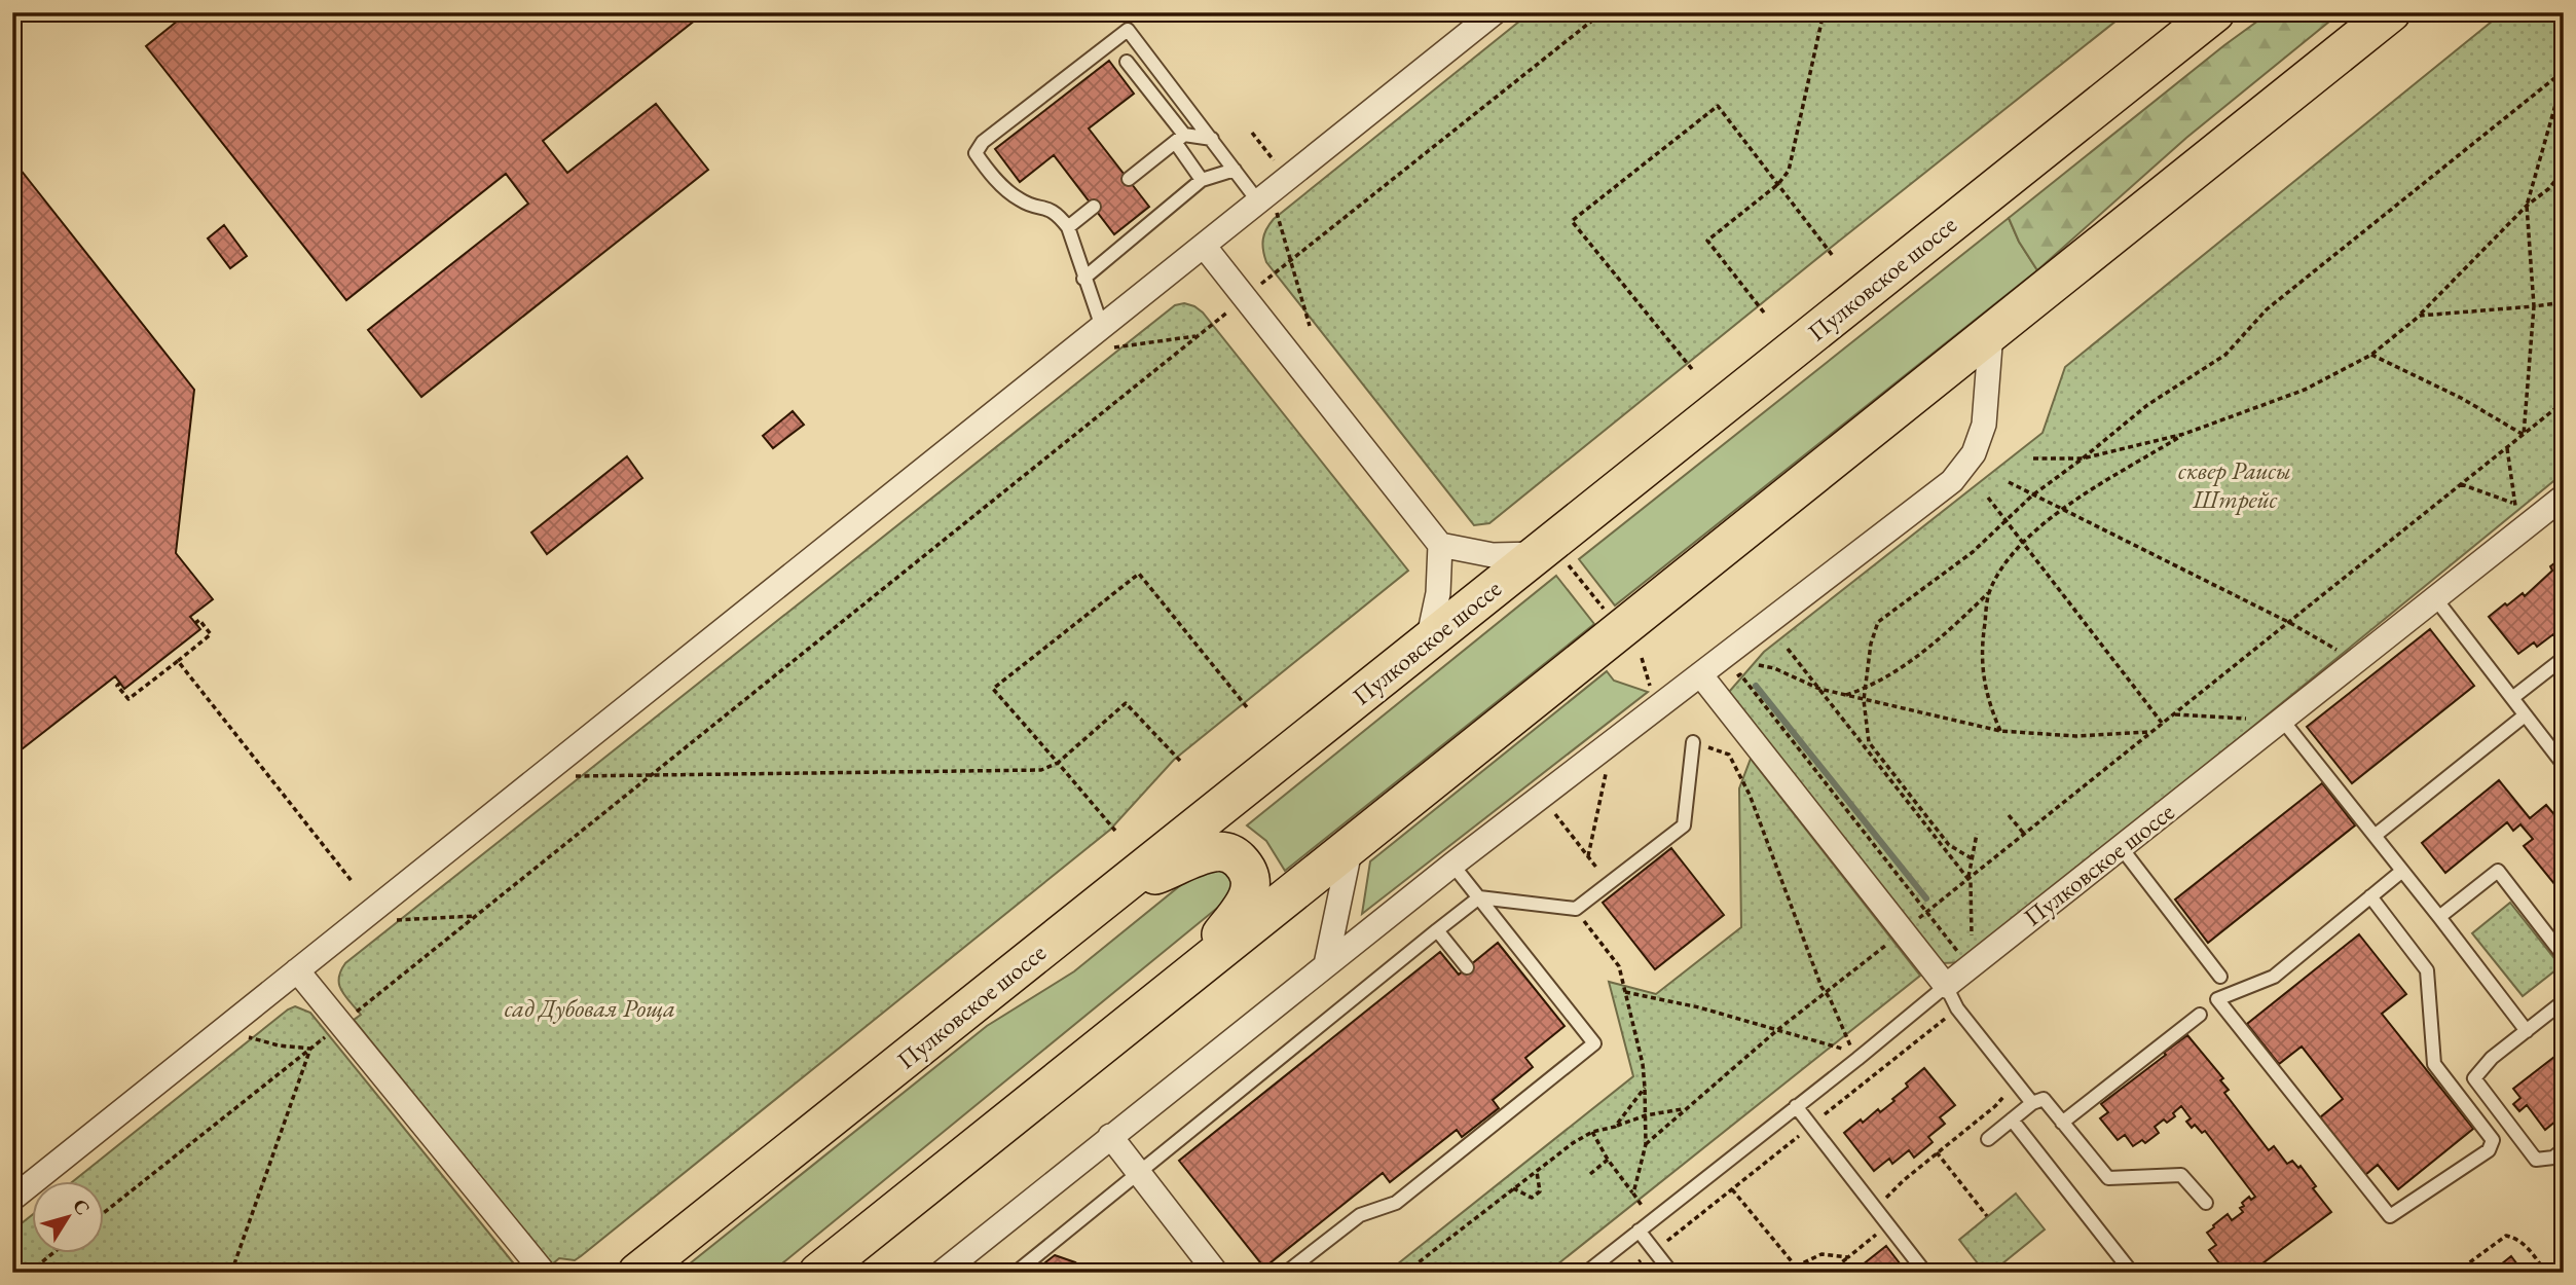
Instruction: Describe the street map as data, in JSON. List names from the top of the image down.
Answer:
{
  "streets": {
    "main road": ["Пулковское шоссе"]
  },
  "parks": ["сквер Раисы Штрейс", "сад Дубовая Роща"],
  "north": "top right"
}
